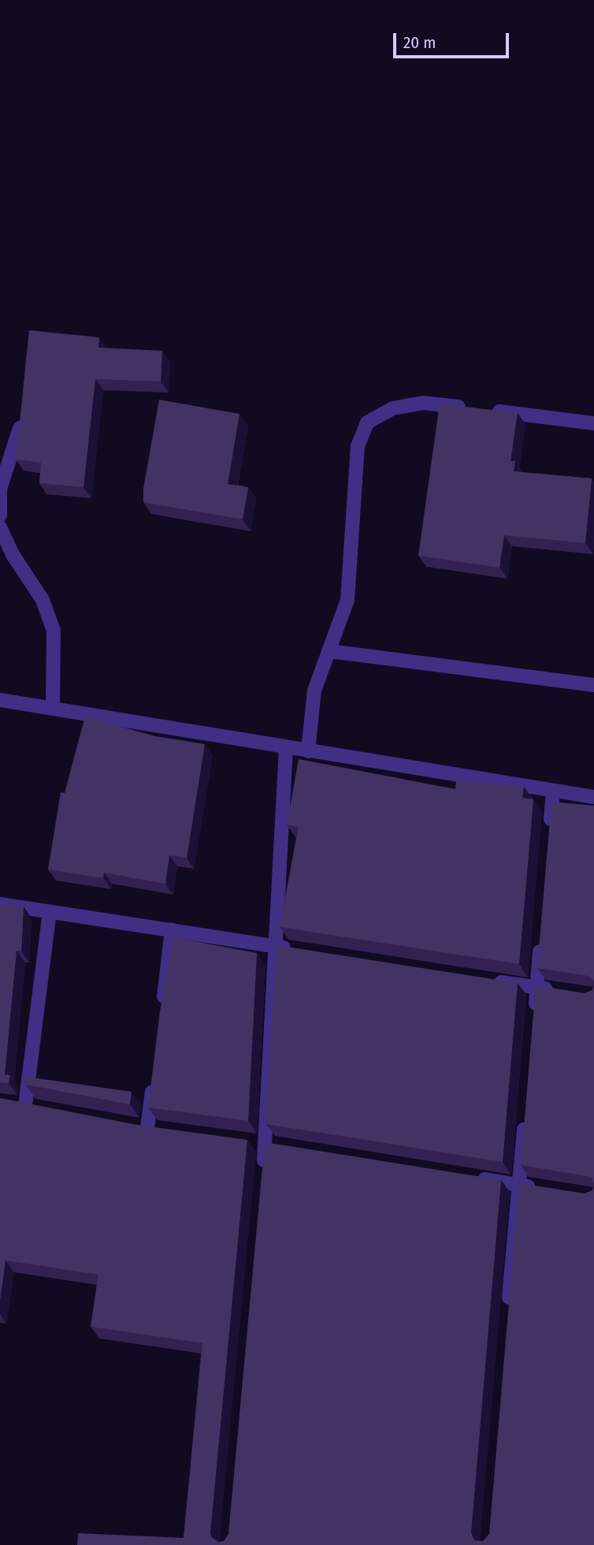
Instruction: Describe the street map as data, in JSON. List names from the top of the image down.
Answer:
{
  "scale_bar": "20 m"
}
